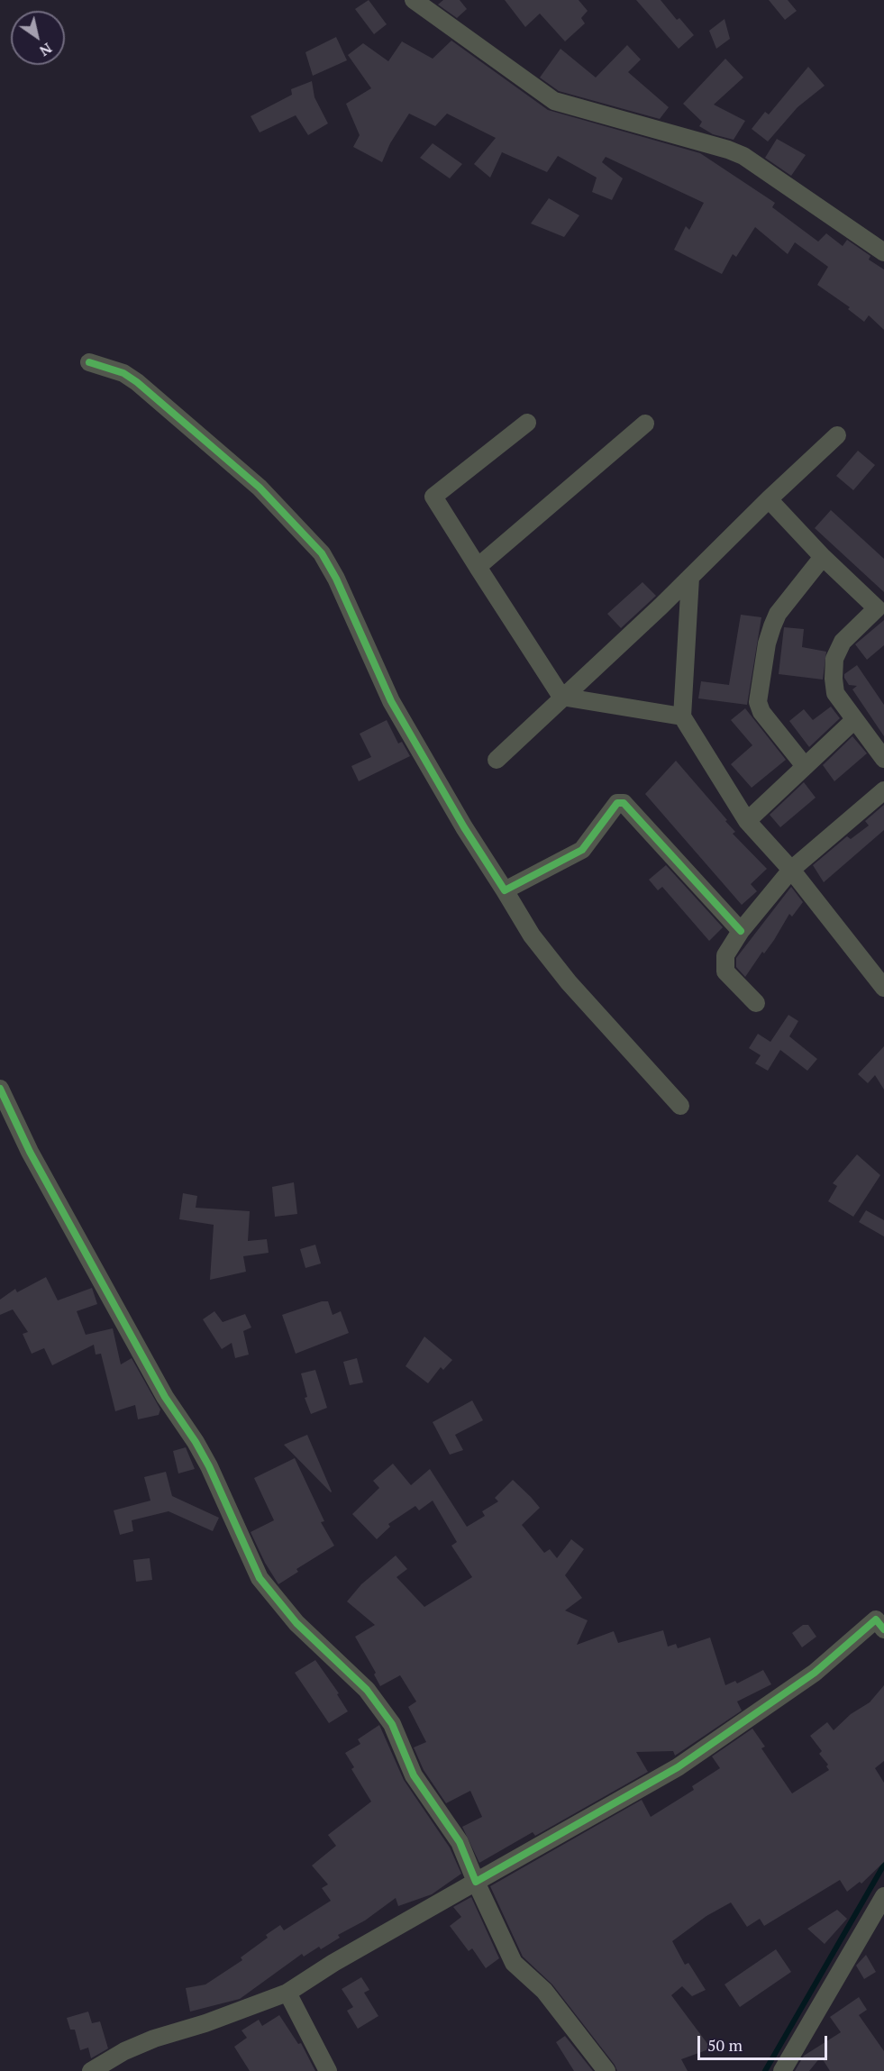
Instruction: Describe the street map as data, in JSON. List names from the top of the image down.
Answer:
{
  "scale_bar": "50 m",
  "north": "bottom right"
}
